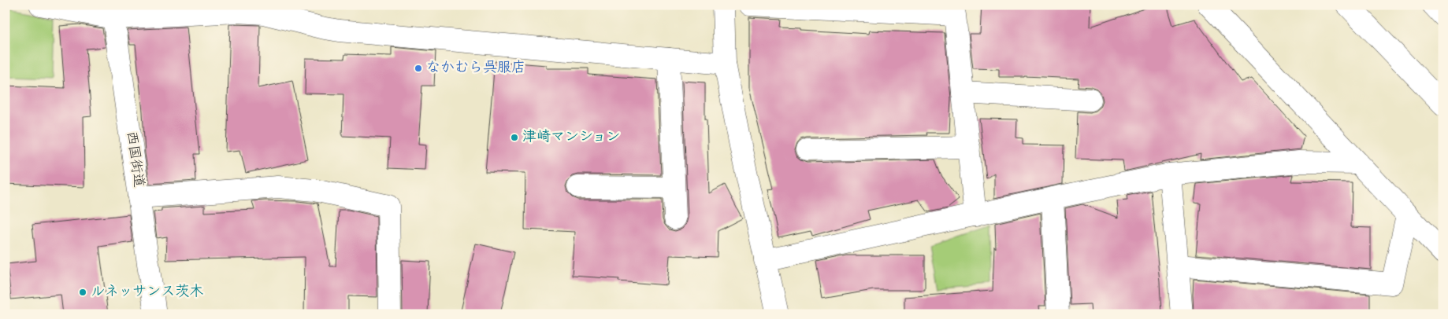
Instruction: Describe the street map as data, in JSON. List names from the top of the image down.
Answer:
{
  "streets": {
    "main road": ["西国街道"]
  },
  "places": ["なかむら呉服店", "津崎マンション", "ルネッサンス茨木"]
}
